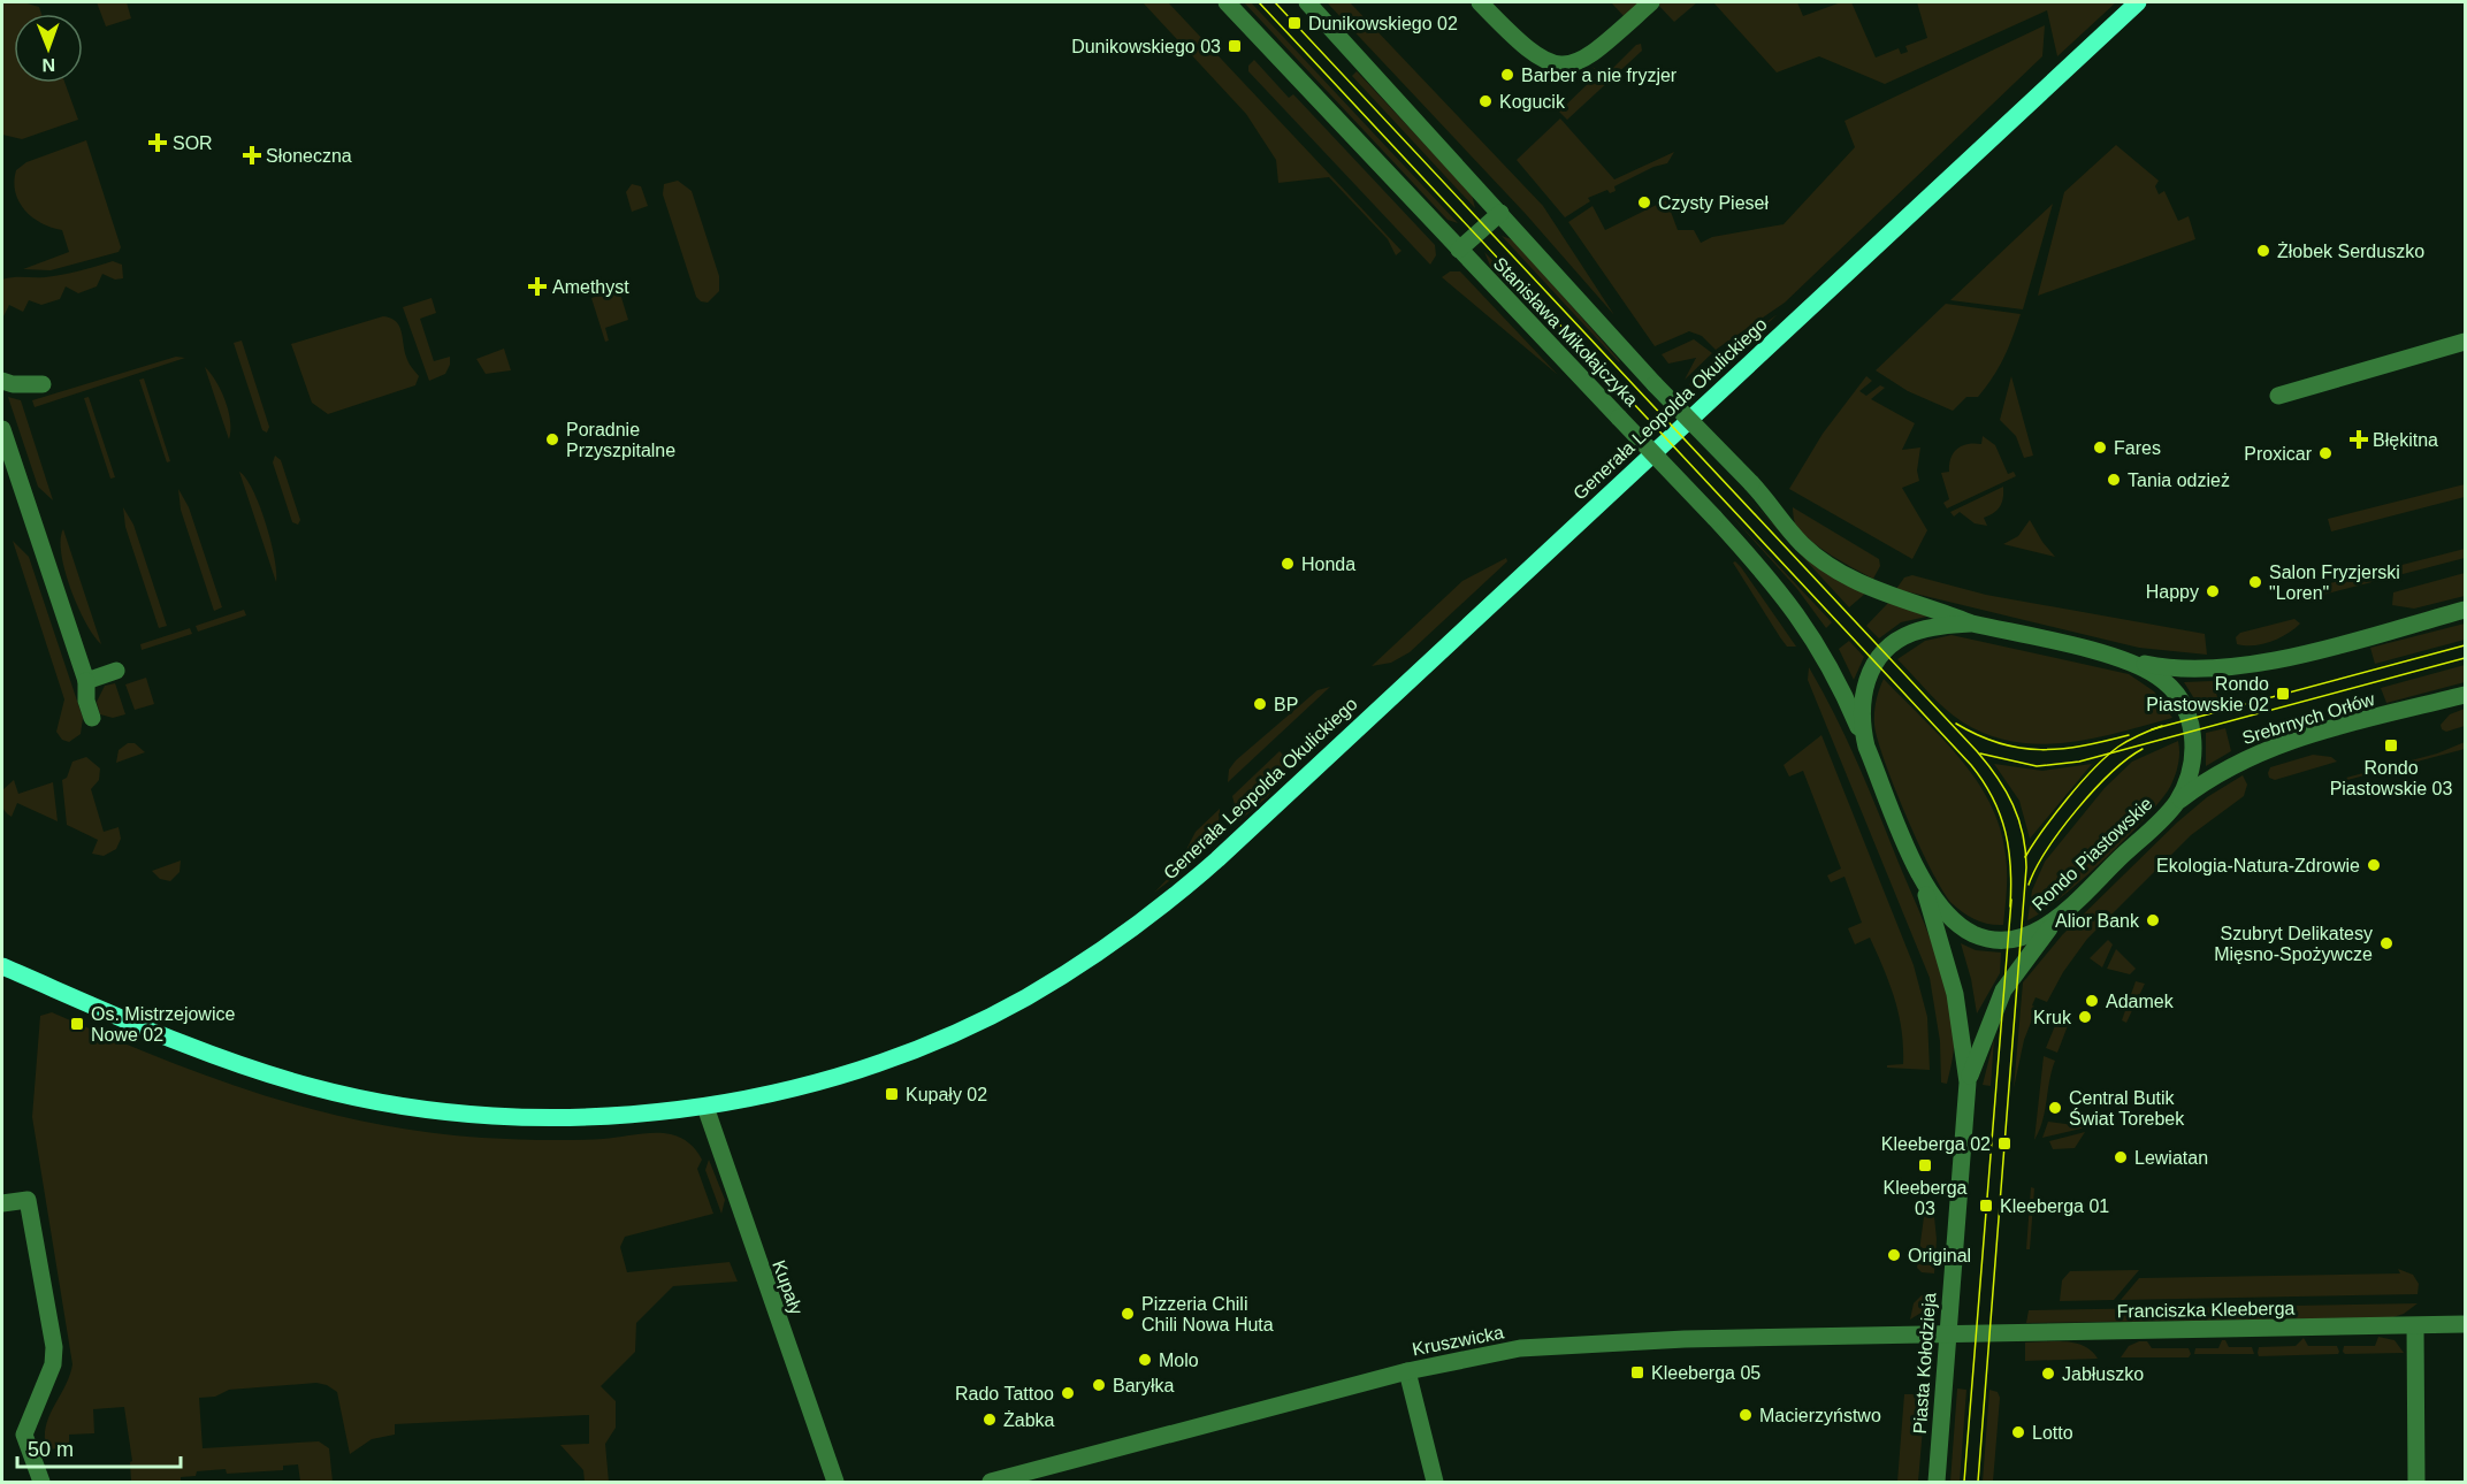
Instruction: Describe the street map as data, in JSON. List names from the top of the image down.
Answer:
{
  "streets": {
    "main road": ["Generała Leopolda Okulickiego"],
    "street": [
      "Stanisława Mikołajczyka",
      "Srebrnych Orłów",
      "Rondo Piastowskie",
      "Kupały",
      "Franciszka Kleeberga",
      "Kruszwicka",
      "Piasta Kołodzieja"
    ]
  },
  "crossings": [
    ["Stanisława Mikołajczyka", "Rondo Piastowskie"],
    ["Generała Leopolda Okulickiego", "Kupały"],
    ["Srebrnych Orłów", "Rondo Piastowskie"],
    ["Rondo Piastowskie", "Piasta Kołodzieja"],
    ["Franciszka Kleeberga", "Kruszwicka"],
    ["Franciszka Kleeberga", "Piasta Kołodzieja"],
    ["Kruszwicka", "Piasta Kołodzieja"]
  ],
  "places": {
    "transit": [
      "Dunikowskiego 02",
      "Dunikowskiego 03",
      "Rondo Piastowskie 02",
      "Rondo Piastowskie 03",
      "Os. Mistrzejowice Nowe 02",
      "Kupały 02",
      "Kleeberga 02",
      "Kleeberga 03",
      "Kleeberga 01",
      "Kleeberga 05"
    ],
    "other": [
      "Barber a nie fryzjer",
      "Kogucik",
      "Czysty Pieseł",
      "Żłobek Serduszko",
      "Poradnie Przyszpitalne",
      "Fares",
      "Proxicar",
      "Tania odzież",
      "Honda",
      "Salon Fryzjerski \"Loren\"",
      "Happy",
      "BP",
      "Ekologia-Natura-Zdrowie",
      "Alior Bank",
      "Szubryt Delikatesy Mięsno-Spożywcze",
      "Adamek",
      "Kruk",
      "Central Butik Świat Torebek",
      "Lewiatan",
      "Original",
      "Pizzeria Chili Chili Nowa Huta",
      "Molo",
      "Jabłuszko",
      "Baryłka",
      "Rado Tattoo",
      "Macierzyństwo",
      "Żabka",
      "Lotto"
    ],
    "health": [
      "SOR",
      "Słoneczna",
      "Amethyst",
      "Błękitna"
    ]
  },
  "scale_bar": "50 m",
  "north": "bottom"
}
